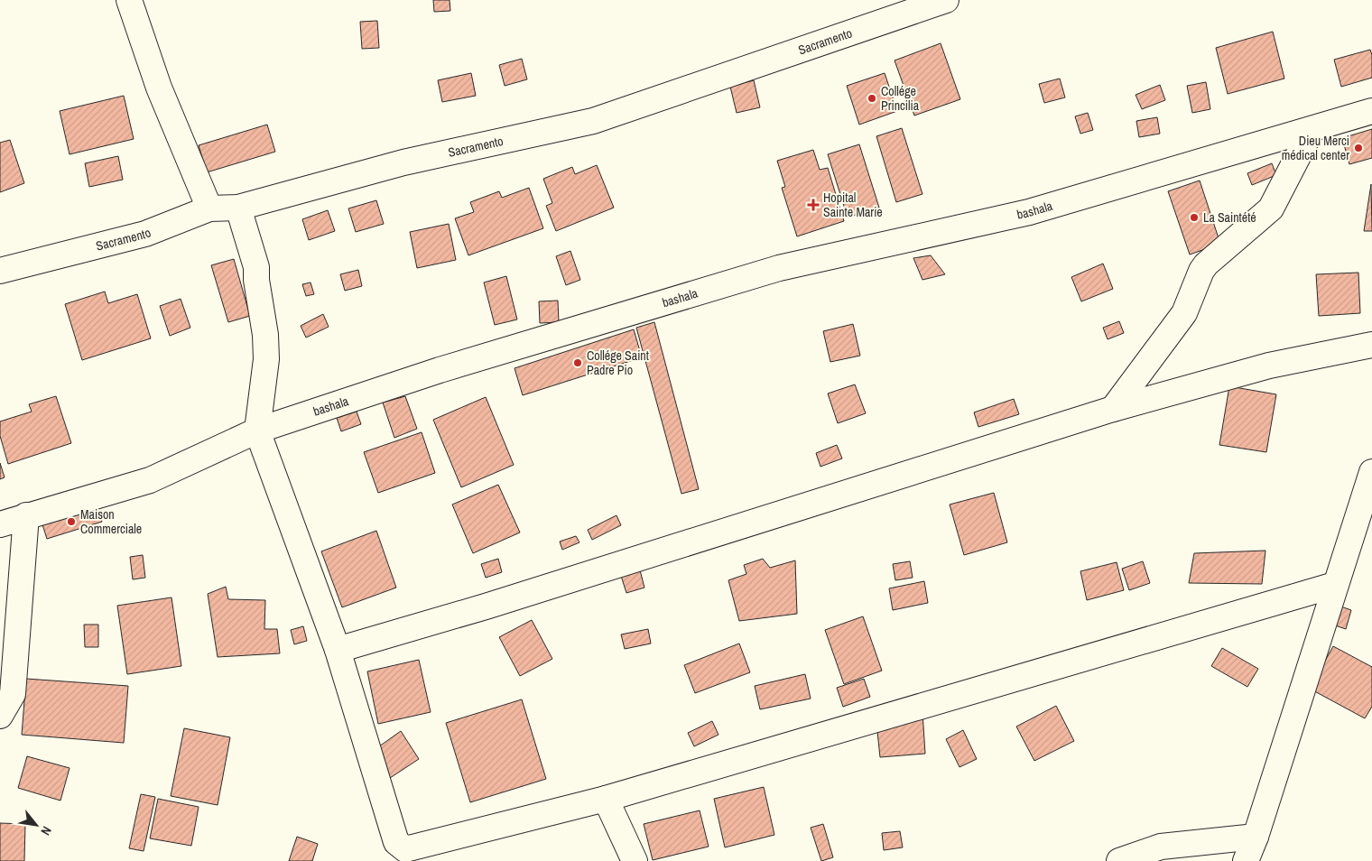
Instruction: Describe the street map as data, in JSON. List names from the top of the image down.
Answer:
{
  "streets": {
    "street": ["Sacramento", "bashala"]
  },
  "places": {
    "other": [
      "Collége Princilia",
      "Dieu Merci médical center",
      "La Saintété",
      "Collége Saint Padre Pio",
      "Maison Commerciale"
    ],
    "health": ["Hopital Sainte Marie"]
  },
  "north": "bottom right"
}
